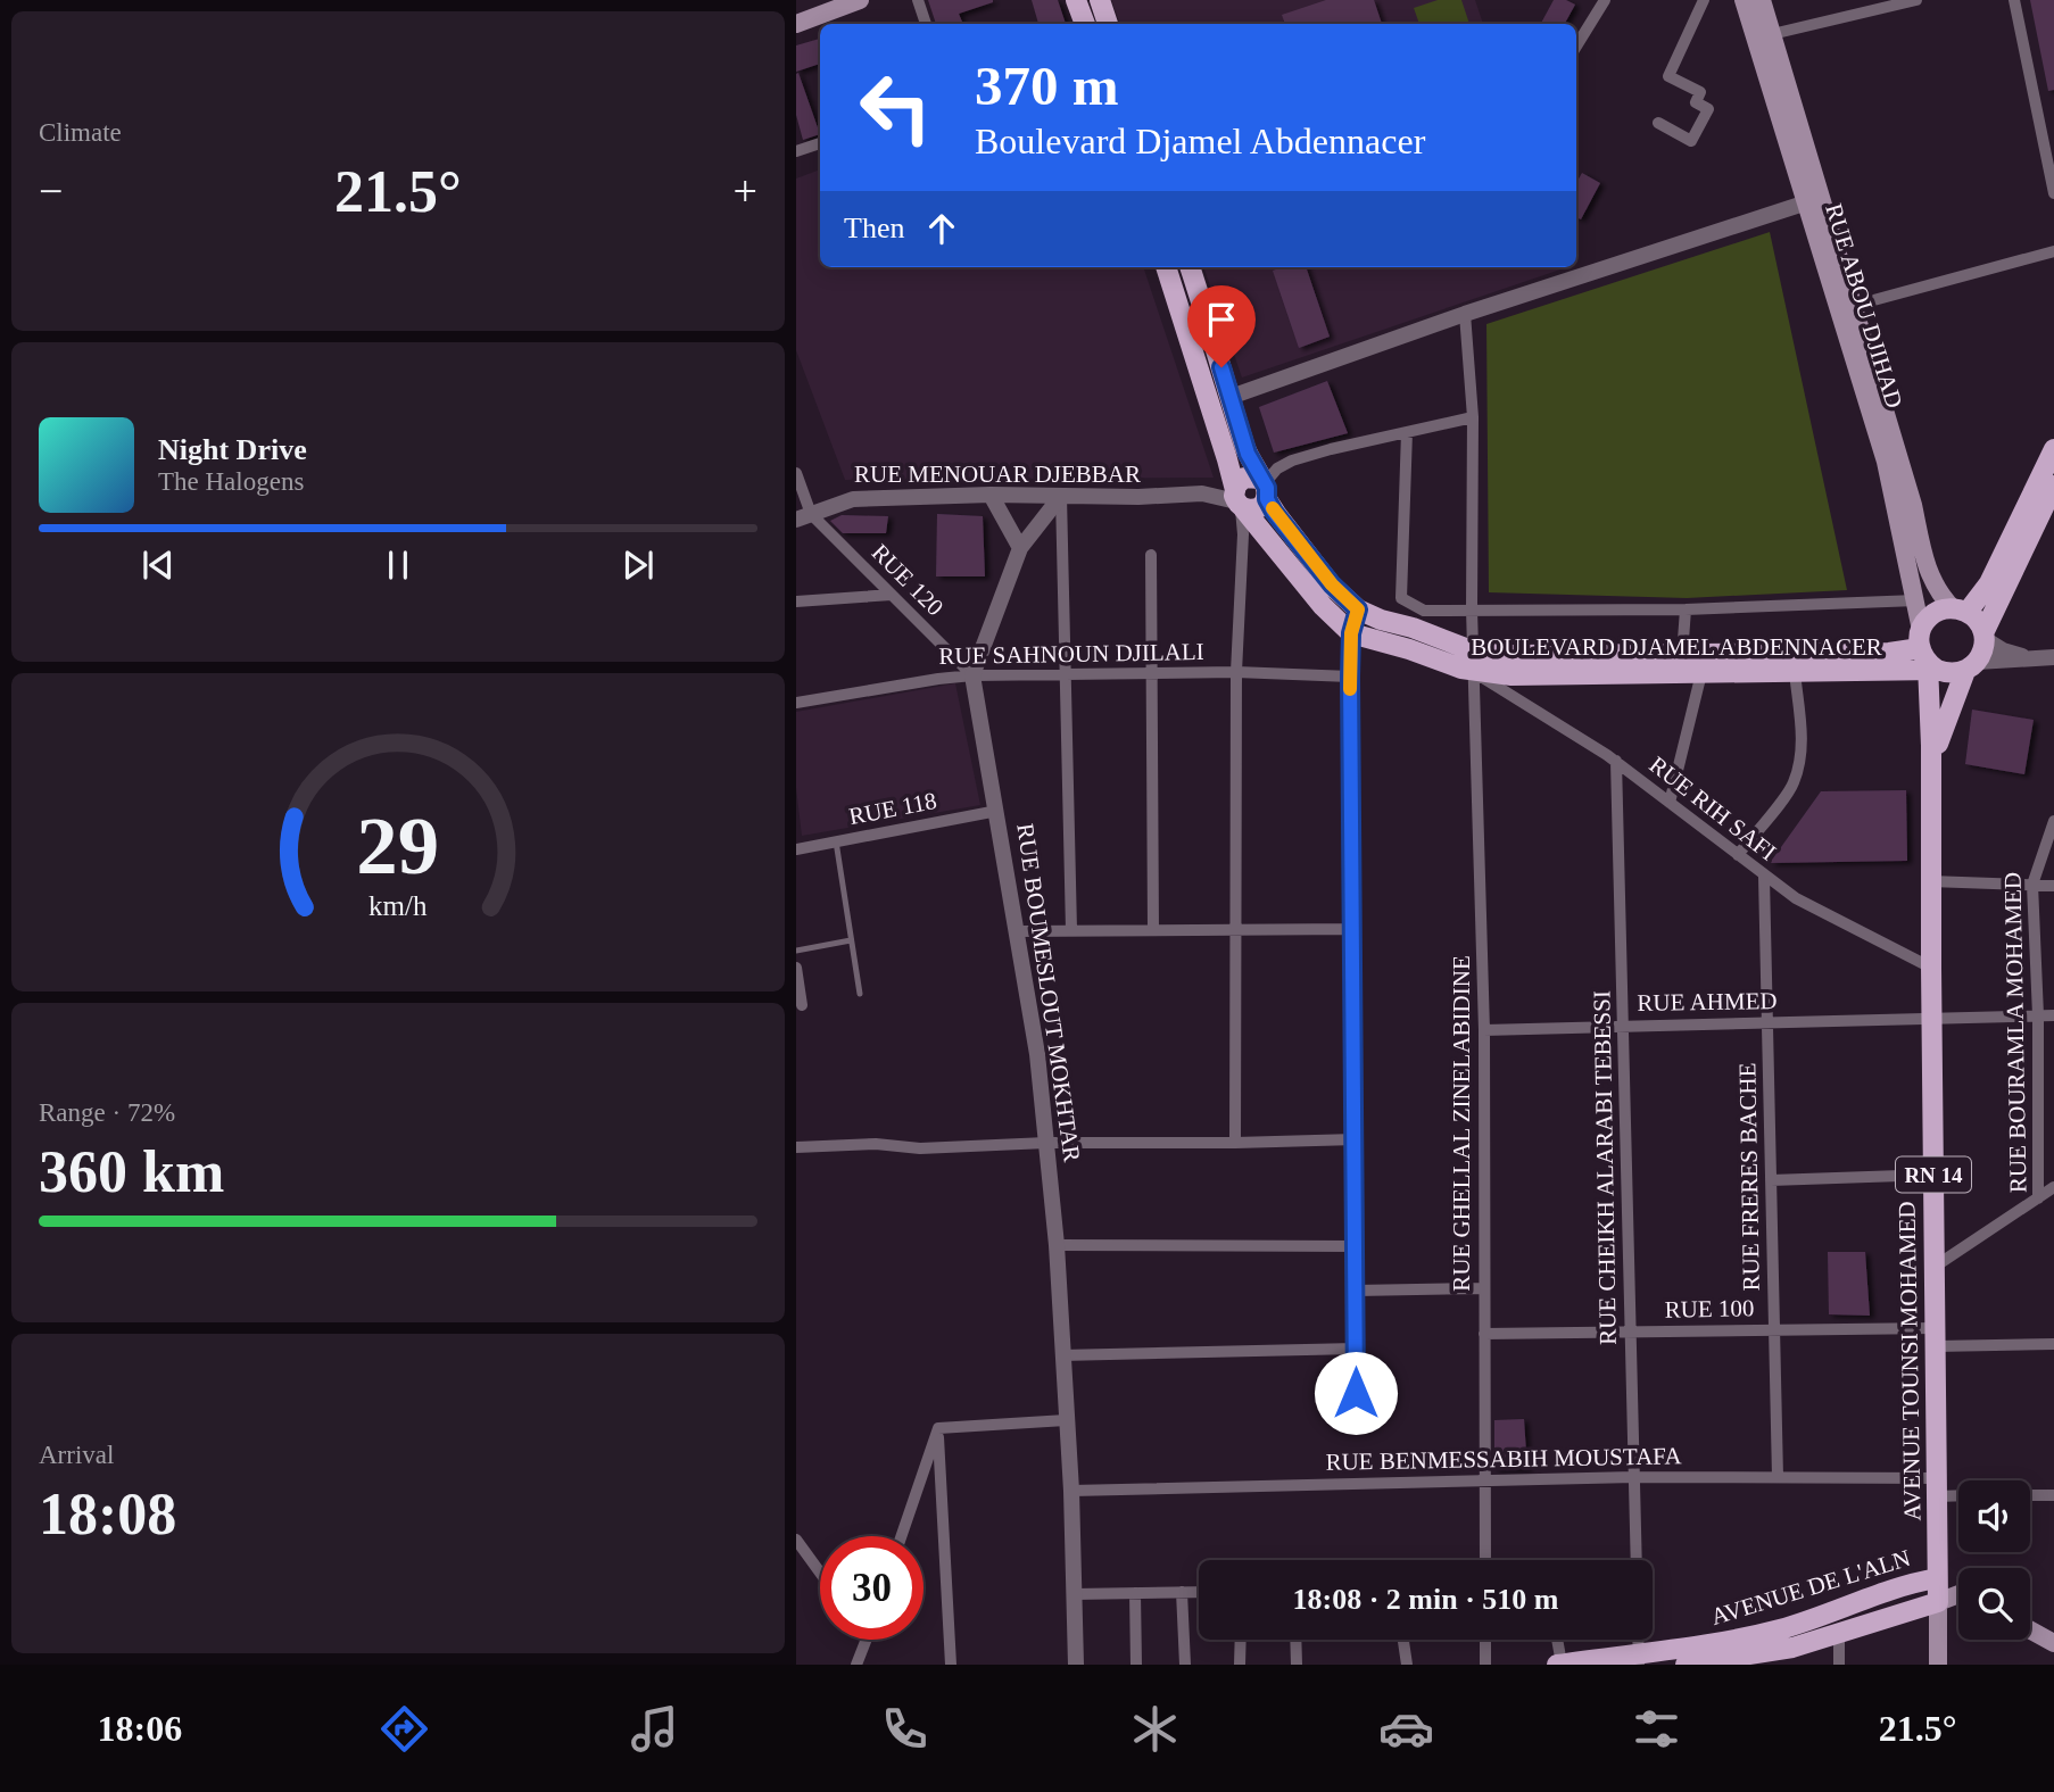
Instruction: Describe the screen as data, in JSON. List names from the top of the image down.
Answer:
{
  "streets": {
    "main road": [
      "RUE ABOU DJIHAD",
      "BOULEVARD DJAMEL ABDENNACER",
      "RN 14",
      "AVENUE TOUNSI MOHAMED",
      "AVENUE DE L'ALN"
    ],
    "street": [
      "RUE MENOUAR DJEBBAR",
      "RUE 120",
      "RUE SAHNOUN DJILALI",
      "RUE 118",
      "RUE RIH SAFI",
      "RUE BOUMESLOUT MOKHTAR",
      "RUE AHMED",
      "RUE BOURAMLA MOHAMED",
      "RUE GHELLAL ZINELABIDINE",
      "RUE CHEIKH ALARABI TEBESSI",
      "RUE FRERES BACHE",
      "RUE 100",
      "RUE BENMESSABIH MOUSTAFA"
    ]
  },
  "crossings": [
    ["RUE ABOU DJIHAD", "BOULEVARD DJAMEL ABDENNACER"],
    ["RUE ABOU DJIHAD", "AVENUE TOUNSI MOHAMED"],
    ["RUE MENOUAR DJEBBAR", "RUE 120"],
    ["RUE MENOUAR DJEBBAR", "BOULEVARD DJAMEL ABDENNACER"],
    ["RUE 120", "RUE SAHNOUN DJILALI"],
    ["RUE 120", "RUE BOUMESLOUT MOKHTAR"],
    ["BOULEVARD DJAMEL ABDENNACER", "RUE RIH SAFI"],
    ["BOULEVARD DJAMEL ABDENNACER", "RUE GHELLAL ZINELABIDINE"],
    ["BOULEVARD DJAMEL ABDENNACER", "AVENUE TOUNSI MOHAMED"],
    ["RUE SAHNOUN DJILALI", "RUE BOUMESLOUT MOKHTAR"],
    ["RUE 118", "RUE BOUMESLOUT MOKHTAR"],
    ["RUE RIH SAFI", "RUE GHELLAL ZINELABIDINE"],
    ["RUE RIH SAFI", "RUE CHEIKH ALARABI TEBESSI"],
    ["RUE RIH SAFI", "RUE FRERES BACHE"],
    ["RUE RIH SAFI", "AVENUE TOUNSI MOHAMED"],
    ["RUE BOUMESLOUT MOKHTAR", "RUE BENMESSABIH MOUSTAFA"],
    ["RUE AHMED", "RUE BOURAMLA MOHAMED"],
    ["RUE AHMED", "RUE GHELLAL ZINELABIDINE"],
    ["RUE AHMED", "RUE CHEIKH ALARABI TEBESSI"],
    ["RUE AHMED", "RUE FRERES BACHE"],
    ["RUE AHMED", "AVENUE TOUNSI MOHAMED"],
    ["RUE GHELLAL ZINELABIDINE", "RUE 100"],
    ["RUE GHELLAL ZINELABIDINE", "RUE BENMESSABIH MOUSTAFA"],
    ["RUE CHEIKH ALARABI TEBESSI", "RUE 100"],
    ["RUE CHEIKH ALARABI TEBESSI", "RUE BENMESSABIH MOUSTAFA"],
    ["RUE FRERES BACHE", "RUE 100"],
    ["RUE FRERES BACHE", "RUE BENMESSABIH MOUSTAFA"],
    ["RUE 100", "AVENUE TOUNSI MOHAMED"],
    ["AVENUE TOUNSI MOHAMED", "RUE BENMESSABIH MOUSTAFA"],
    ["AVENUE TOUNSI MOHAMED", "AVENUE DE L'ALN"]
  ],
  "page": {
    "tile": [
      "Climate",
      ["Range · 72%", "360 km"],
      ["Arrival", "18:08"]
    ],
    "turn": ["370 m", "Boulevard Djamel Abdennacer"],
    "heat": ["−", "21.5°", "+"],
    "then": "Then",
    "song": ["Night Drive", "The Halogens"],
    "limit": "30",
    "trip": "18:08 · 2 min · 510 m",
    "tabs": ["18:06", "21.5°"],
    "gauge": ["29", "km/h"]
  }
}
